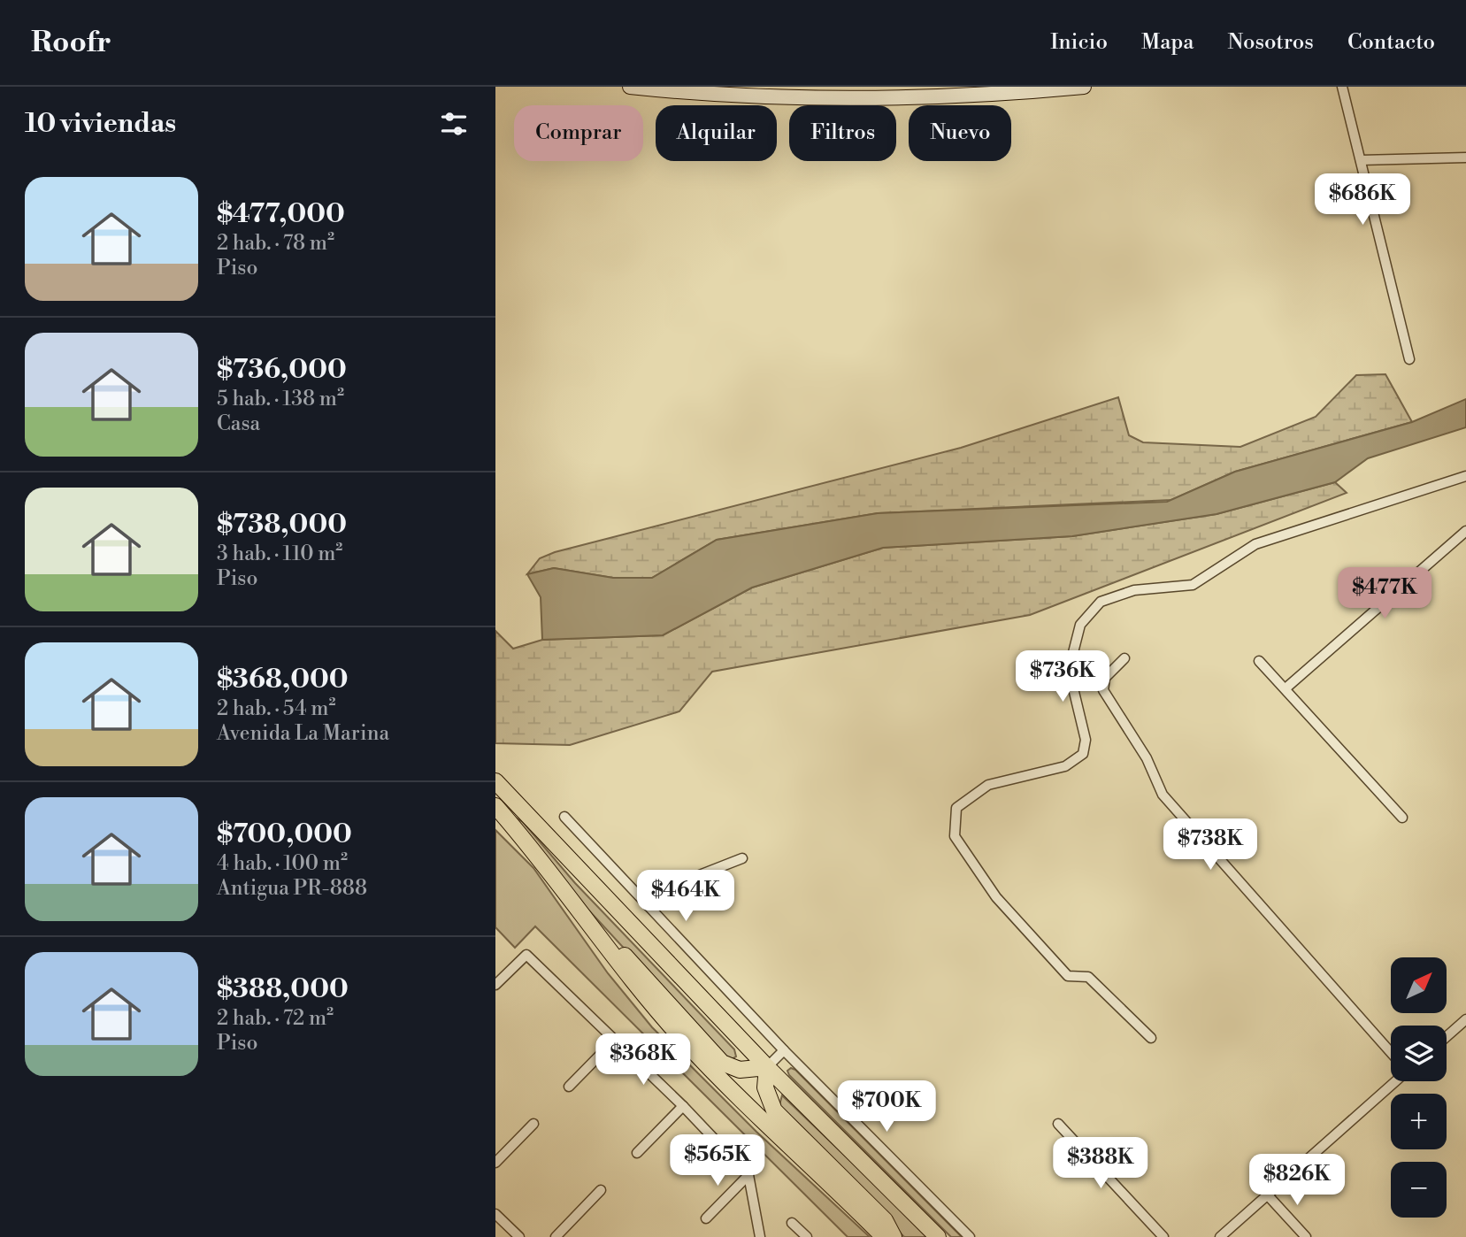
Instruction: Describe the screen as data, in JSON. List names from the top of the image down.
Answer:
{
  "north": "top right",
  "page": {
    "header": "Roofr",
    "nav": [
      "Inicio",
      "Mapa",
      "Nosotros",
      "Contacto"
    ],
    "heading": "10 viviendas",
    "chip": [
      "Comprar",
      "Alquilar",
      "Filtros",
      "Nuevo"
    ],
    "list": [
      {
        "name": "$477,000",
        "note": "2 hab. · 78 m² · Piso"
      },
      {
        "name": "$736,000",
        "note": "5 hab. · 138 m² · Casa"
      },
      {
        "name": "$738,000",
        "note": "3 hab. · 110 m² · Piso"
      },
      {
        "name": "$368,000",
        "note": "2 hab. · 54 m² · Avenida La Marina"
      },
      {
        "name": "$700,000",
        "note": "4 hab. · 100 m² · Antigua PR-888"
      },
      {
        "name": "$388,000",
        "note": "2 hab. · 72 m² · Piso"
      }
    ],
    "price": [
      "$686K",
      "$477K",
      "$736K",
      "$738K",
      "$464K",
      "$368K",
      "$700K",
      "$565K",
      "$388K",
      "$826K"
    ],
    "map_buttons": ["+", "−"]
  }
}
